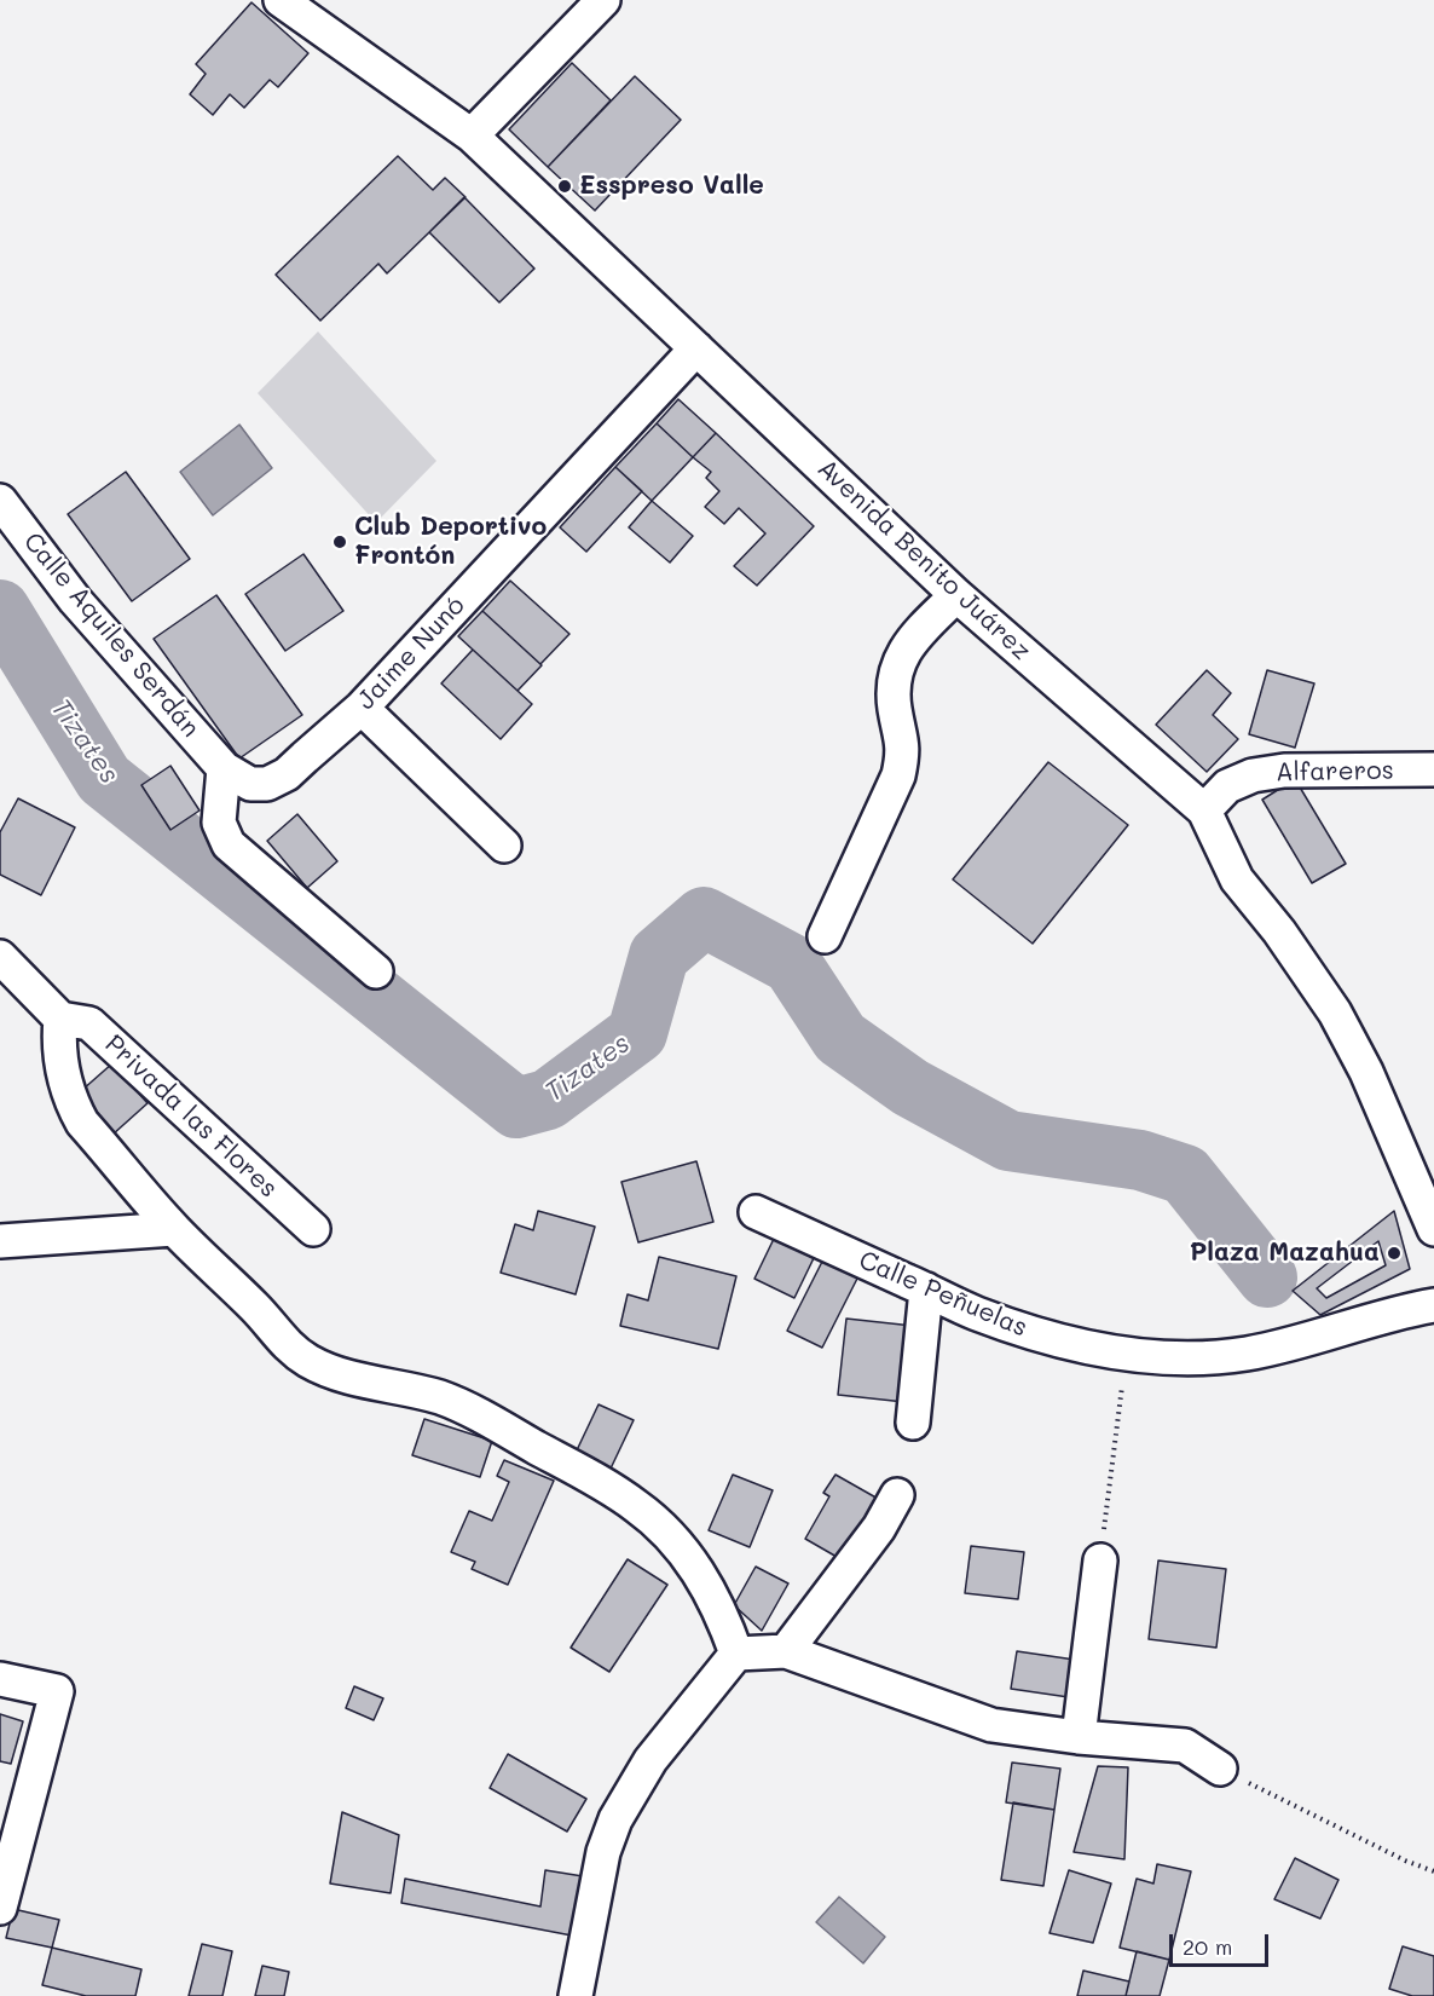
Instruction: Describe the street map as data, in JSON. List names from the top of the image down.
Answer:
{
  "streets": {
    "street": [
      "Avenida Benito Juárez",
      "Calle Aquiles Serdán",
      "Jaime Nunó",
      "Alfareros",
      "Privada las Flores",
      "Calle Peñuelas"
    ]
  },
  "crossings": [
    ["Avenida Benito Juárez", "Jaime Nunó"],
    ["Avenida Benito Juárez", "Alfareros"],
    ["Calle Aquiles Serdán", "Jaime Nunó"]
  ],
  "water": ["Tizates"],
  "places": ["Esspreso Valle", "Club Deportivo Frontón", "Plaza Mazahua"],
  "scale_bar": "20 m"
}
